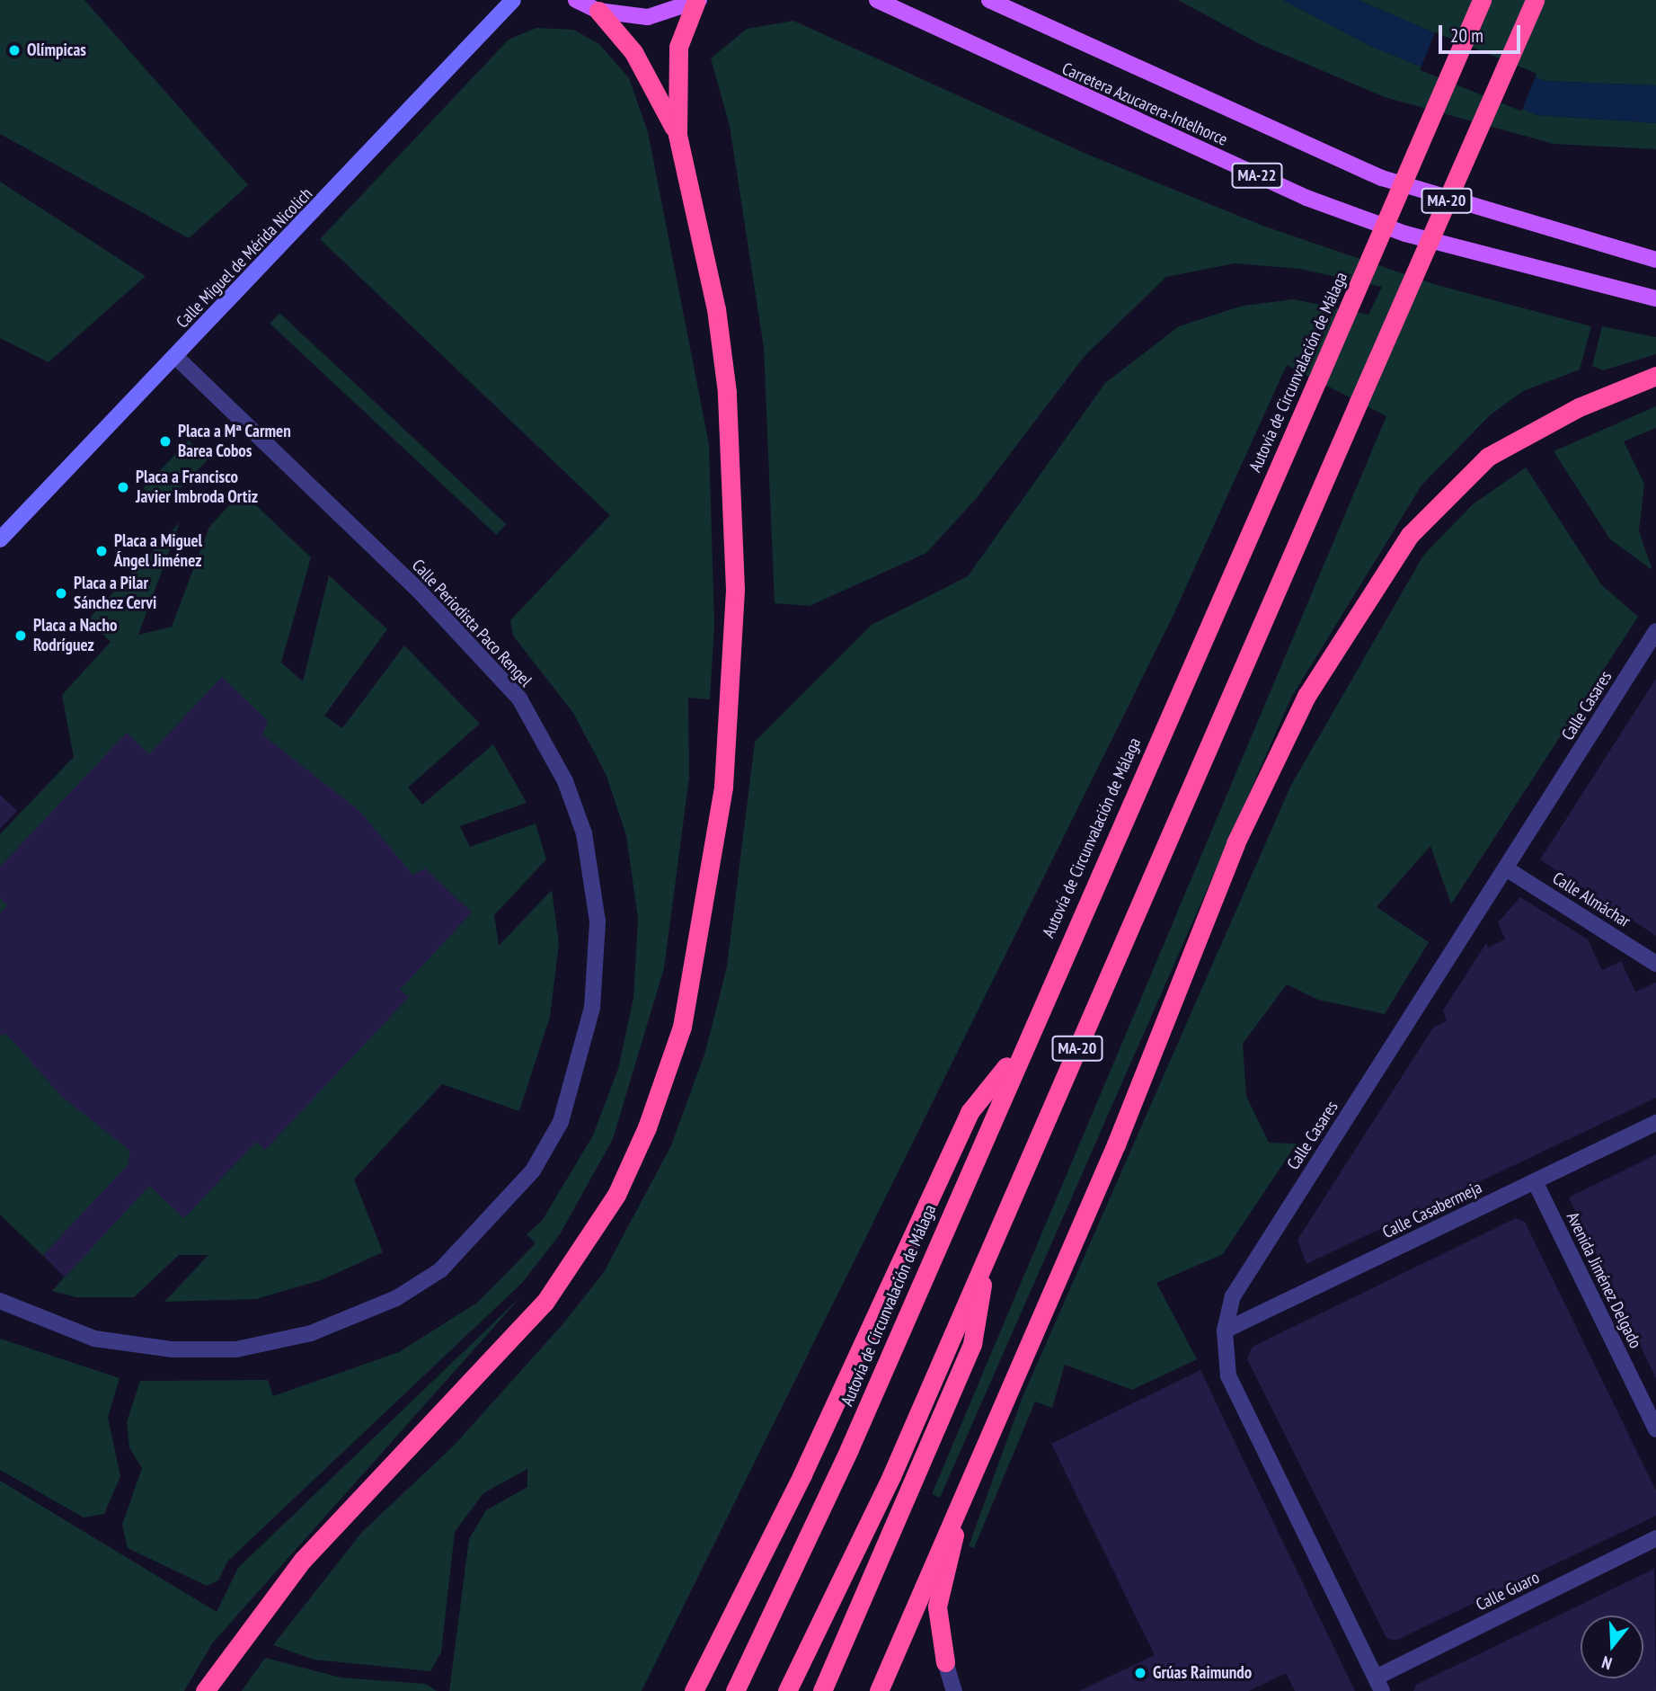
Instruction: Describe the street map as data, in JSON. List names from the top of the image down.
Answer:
{
  "streets": {
    "highway": ["MA-20", "Autovía de Circunvalación de Málaga"],
    "main road": ["Carretera Azucarera-Intelhorce", "MA-22"],
    "street": [
      "Calle Miguel de Mérida Nicolich",
      "Calle Periodista Paco Rengel",
      "Calle Casares",
      "Calle Almáchar",
      "Calle Casabermeja",
      "Avenida Jiménez Delgado",
      "Calle Guaro"
    ]
  },
  "crossings": [
    ["Calle Miguel de Mérida Nicolich", "Calle Periodista Paco Rengel"],
    ["Calle Casares", "Calle Almáchar"],
    ["Calle Casares", "Calle Casabermeja"],
    ["Calle Casares", "Calle Guaro"],
    ["Calle Casabermeja", "Avenida Jiménez Delgado"]
  ],
  "places": [
    "Olímpicas",
    "Placa a Mª Carmen Barea Cobos",
    "Placa a Francisco Javier Imbroda Ortiz",
    "Placa a Miguel Ángel Jiménez",
    "Placa a Pilar Sánchez Cervi",
    "Placa a Nacho Rodríguez",
    "Grúas Raimundo"
  ],
  "scale_bar": "20 m",
  "north": "bottom"
}
